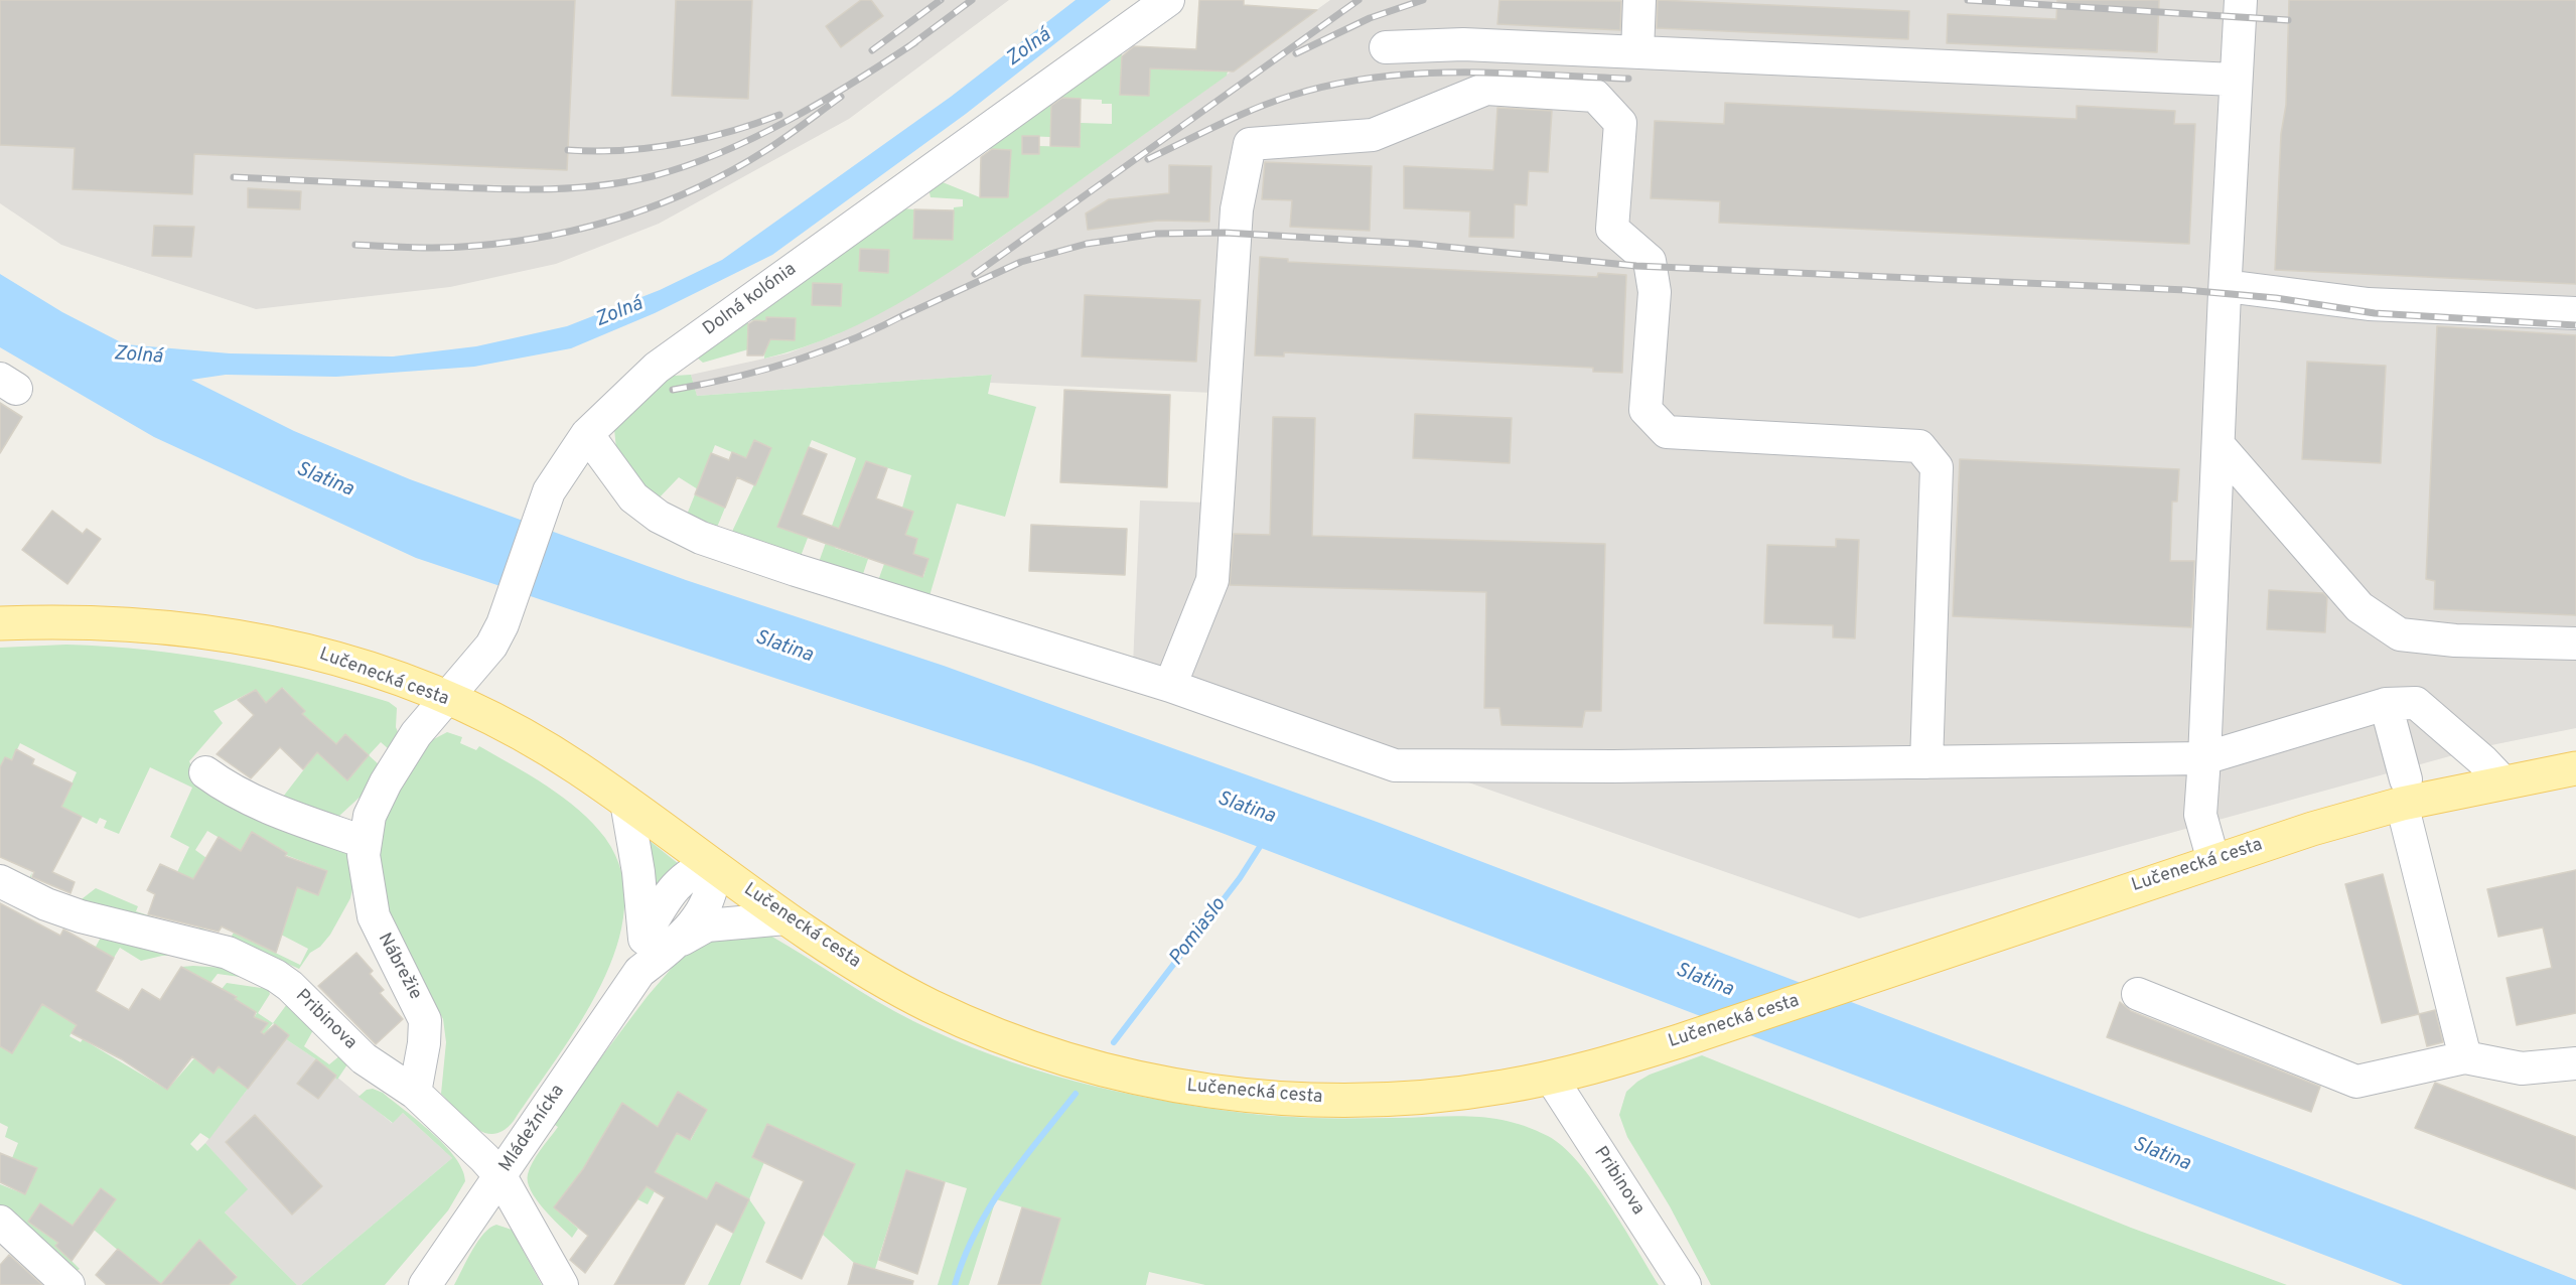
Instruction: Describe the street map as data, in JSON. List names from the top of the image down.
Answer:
{
  "streets": {
    "main road": ["Lučenecká cesta"],
    "street": [
      "Dolná kolónia",
      "Nábrežie",
      "Pribinova",
      "Mládežnícka"
    ]
  },
  "crossings": [
    ["Dolná kolónia", "Lučenecká cesta"],
    ["Dolná kolónia", "Nábrežie"],
    ["Lučenecká cesta", "Nábrežie"],
    ["Lučenecká cesta", "Pribinova"],
    ["Nábrežie", "Pribinova"],
    ["Pribinova", "Mládežnícka"]
  ],
  "water": ["Zolná", "Slatina", "Pomiaslo"]
}
